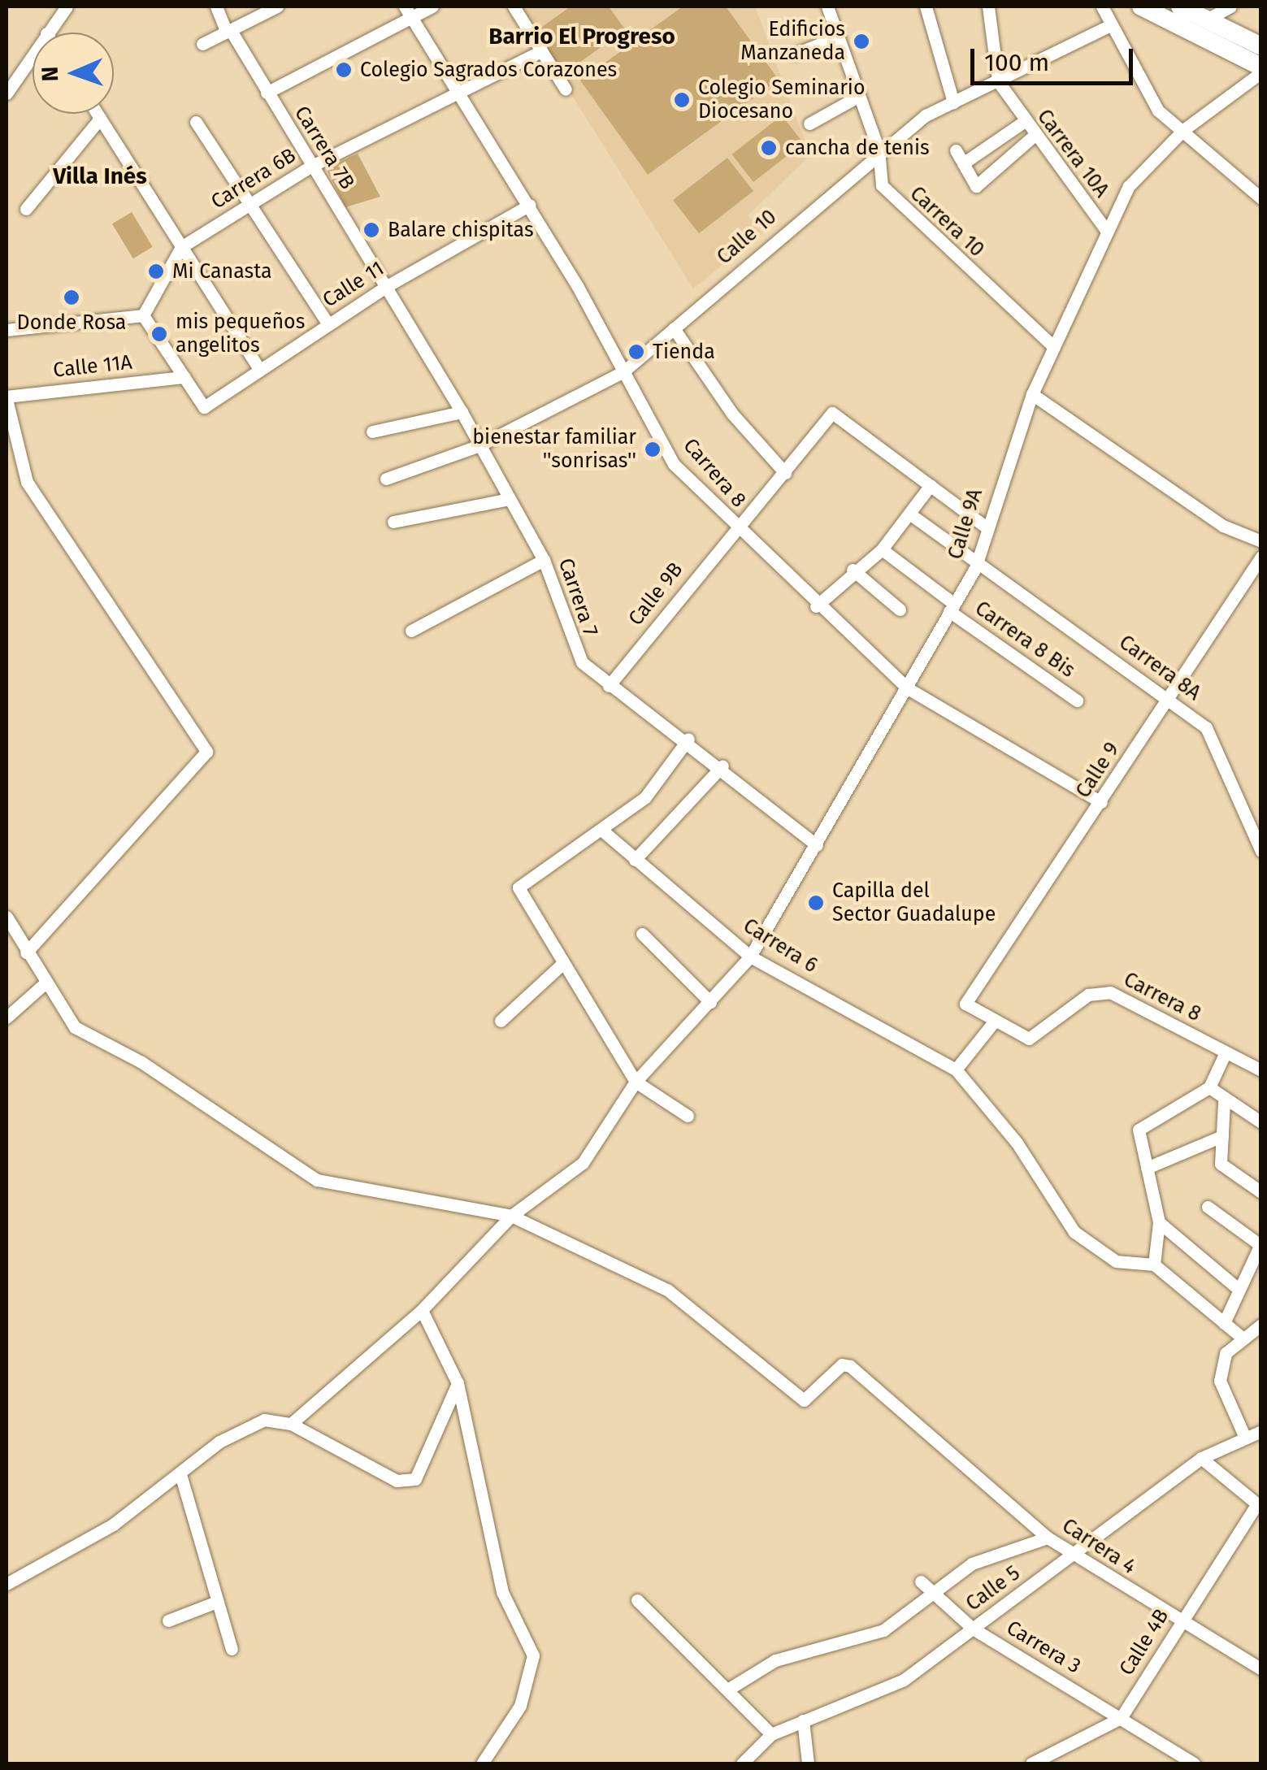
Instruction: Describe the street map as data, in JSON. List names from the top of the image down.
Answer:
{
  "streets": {
    "street": [
      "Carrera 7B",
      "Carrera 10A",
      "Carrera 6B",
      "Carrera 10",
      "Calle 10",
      "Calle 11",
      "Calle 11A",
      "Carrera 8",
      "Calle 9A",
      "Calle 9B",
      "Carrera 7",
      "Carrera 8 Bis",
      "Carrera 8A",
      "Calle 9",
      "Carrera 6",
      "Carrera 4",
      "Calle 5",
      "Calle 4B",
      "Carrera 3"
    ]
  },
  "crossings": [
    ["Carrera 7B", "Carrera 6B"],
    ["Carrera 7B", "Calle 11"],
    ["Carrera 7B", "Carrera 7"],
    ["Carrera 10A", "Calle 10"],
    ["Carrera 10A", "Calle 9A"],
    ["Carrera 6B", "Carrera 8"],
    ["Carrera 10", "Calle 10"],
    ["Carrera 10", "Calle 9A"],
    ["Calle 10", "Carrera 8"],
    ["Calle 10", "Carrera 7"],
    ["Calle 11", "Calle 11A"],
    ["Calle 11", "Carrera 8"],
    ["Calle 11", "Carrera 7"],
    ["Carrera 8", "Calle 9A"],
    ["Carrera 8", "Calle 9B"],
    ["Carrera 8", "Calle 9"],
    ["Calle 9A", "Carrera 7"],
    ["Calle 9A", "Carrera 8 Bis"],
    ["Calle 9A", "Carrera 8A"],
    ["Calle 9A", "Carrera 6"],
    ["Calle 9A", "Carrera 4"],
    ["Calle 9B", "Carrera 7"],
    ["Carrera 8A", "Calle 9"],
    ["Carrera 4", "Calle 5"],
    ["Carrera 4", "Calle 4B"],
    ["Calle 5", "Carrera 3"],
    ["Calle 4B", "Carrera 3"]
  ],
  "districts": ["Barrio El Progreso", "Villa Inés"],
  "places": [
    "Edificios Manzaneda",
    "Colegio Sagrados Corazones",
    "Colegio Seminario Diocesano",
    "cancha de tenis",
    "Balare chispitas",
    "Mi Canasta",
    "Donde Rosa",
    "mis pequeños angelitos",
    "Tienda",
    "bienestar familiar ''sonrisas''",
    "Capilla del Sector Guadalupe"
  ],
  "scale_bar": "100 m",
  "north": "left"
}
